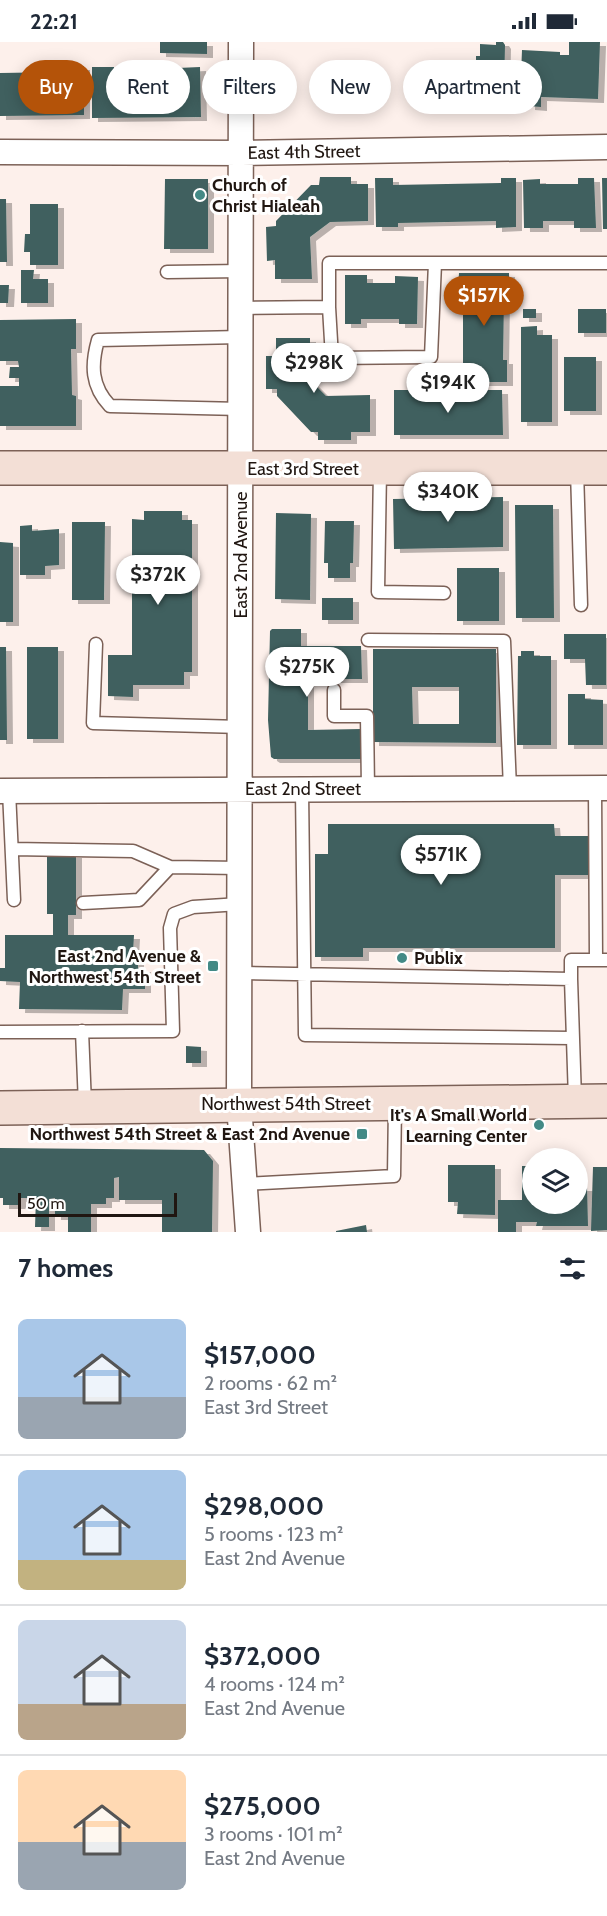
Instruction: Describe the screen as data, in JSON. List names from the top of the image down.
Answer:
{
  "streets": {
    "main road": ["East 3rd Street", "Northwest 54th Street"],
    "street": ["East 4th Street", "East 2nd Avenue", "East 2nd Street"]
  },
  "crossings": [
    ["East 4th Street", "East 2nd Avenue"],
    ["East 3rd Street", "East 2nd Avenue"],
    ["East 2nd Avenue", "East 2nd Street"],
    ["East 2nd Avenue", "Northwest 54th Street"]
  ],
  "places": {
    "other": ["Church of Christ Hialeah", "Publix", "It's A Small World Learning Center"],
    "transit": ["East 2nd Avenue & Northwest 54th Street", "Northwest 54th Street & East 2nd Avenue"]
  },
  "scale_bar": "50 m",
  "page": {
    "status": "22:21",
    "chip": [
      "Buy",
      "Rent",
      "Filters",
      "New",
      "Apartment"
    ],
    "price": [
      "$157K",
      "$298K",
      "$194K",
      "$340K",
      "$372K",
      "$275K",
      "$571K"
    ],
    "scale": "50 m",
    "heading": "7 homes",
    "list": [
      {
        "name": "$157,000",
        "note": "2 rooms · 62 m² · East 3rd Street"
      },
      {
        "name": "$298,000",
        "note": "5 rooms · 123 m² · East 2nd Avenue"
      },
      {
        "name": "$372,000",
        "note": "4 rooms · 124 m² · East 2nd Avenue"
      },
      {
        "name": "$275,000",
        "note": "3 rooms · 101 m² · East 2nd Avenue"
      }
    ]
  }
}
